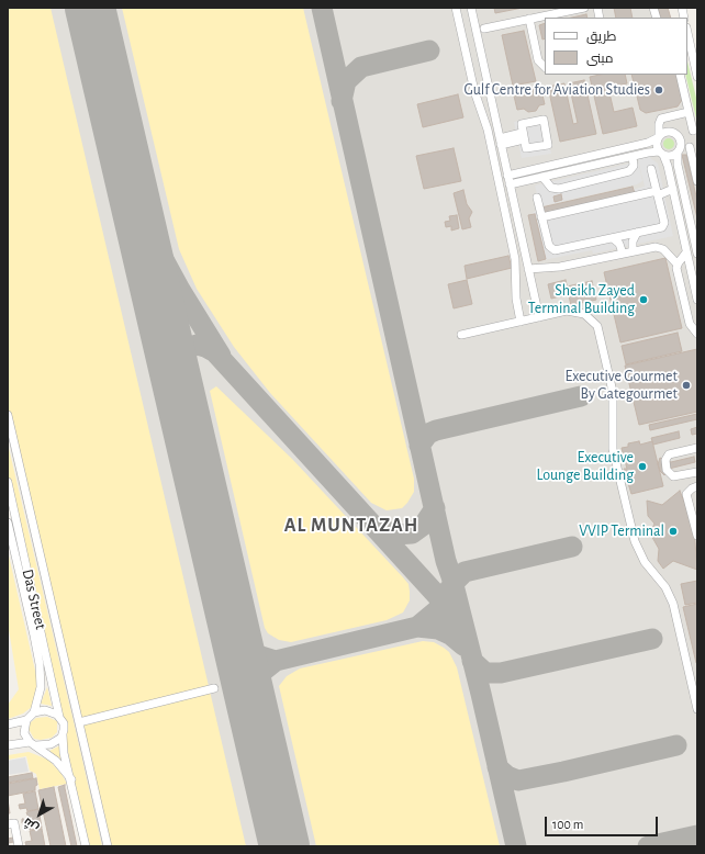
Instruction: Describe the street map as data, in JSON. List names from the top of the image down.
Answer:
{
  "streets": {
    "street": ["Das Street"]
  },
  "districts": ["AL MUNTAZAH"],
  "places": [
    "Gulf Centre for Aviation Studies",
    "Sheikh Zayed Terminal Building",
    "Executive Gourmet By Gategourmet",
    "Executive Lounge Building",
    "VVIP Terminal"
  ],
  "legend": ["طريق", "مبنى"],
  "scale_bar": "100 m",
  "north": "bottom left"
}
